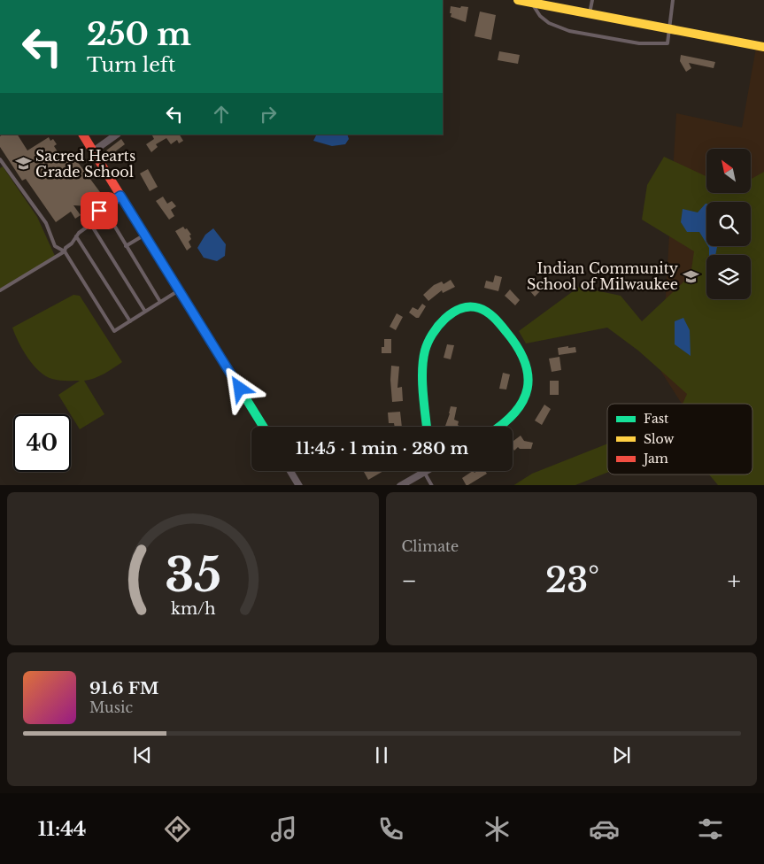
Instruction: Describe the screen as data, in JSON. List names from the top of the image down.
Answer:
{
  "places": {
    "school or university": ["Sacred Hearts Grade School", "Indian Community School of Milwaukee"]
  },
  "legend": ["Fast", "Slow", "Jam"],
  "north": "top left",
  "page": {
    "turn": ["250 m", "Turn left"],
    "limit": "40",
    "trip": "11:45 · 1 min · 280 m",
    "tile": "Climate",
    "heat": ["−", "23°", "+"],
    "song": ["91.6 FM", "Music"],
    "tabs": "11:44",
    "gauge": ["35", "km/h"]
  }
}
